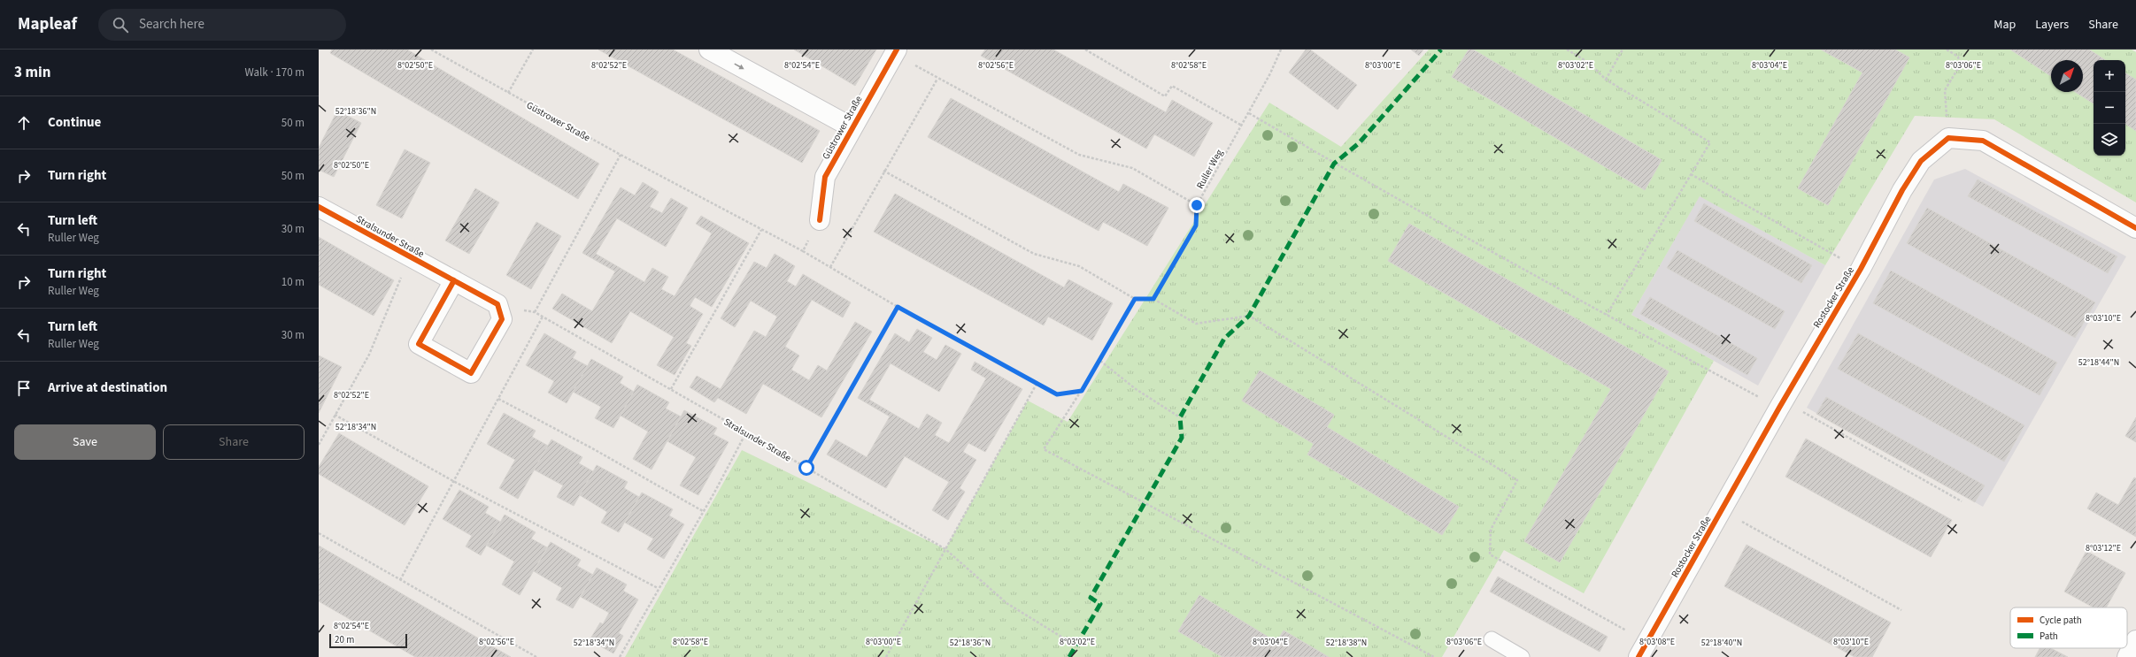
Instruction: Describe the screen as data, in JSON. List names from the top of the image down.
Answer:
{
  "streets": {
    "street": ["Güstrower Straße", "Stralsunder Straße", "Rostocker Straße"],
    "path": ["Ruller Weg"]
  },
  "legend": ["Cycle path", "Path"],
  "scale_bar": "20 m",
  "north": "top right",
  "page": {
    "header": "Mapleaf",
    "search": "Search here",
    "nav": ["Map", "Layers", "Share"],
    "heading": ["3 min", "Walk · 170 m"],
    "map_buttons": ["+", "−"],
    "list": [
      ["Continue", "50 m"],
      ["Turn right", "50 m"],
      ["Turn left", "Ruller Weg", "30 m"],
      ["Turn right", "Ruller Weg", "10 m"],
      ["Turn left", "Ruller Weg", "30 m"],
      "Arrive at destination"
    ],
    "buttons": ["Save", "Share"],
    "scale": "20 m"
  },
  "coordinates": [
    "8°02'50\"E",
    "8°02'52\"E",
    "8°02'54\"E",
    "8°02'56\"E",
    "8°02'58\"E",
    "8°03'00\"E",
    "8°03'02\"E",
    "8°03'04\"E",
    "8°03'06\"E",
    "52°18'36\"N",
    "8°03'10\"E",
    "52°18'44\"N",
    "52°18'34\"N",
    "8°03'12\"E",
    "8°03'08\"E",
    "52°18'38\"N",
    "52°18'40\"N"
  ]
}
